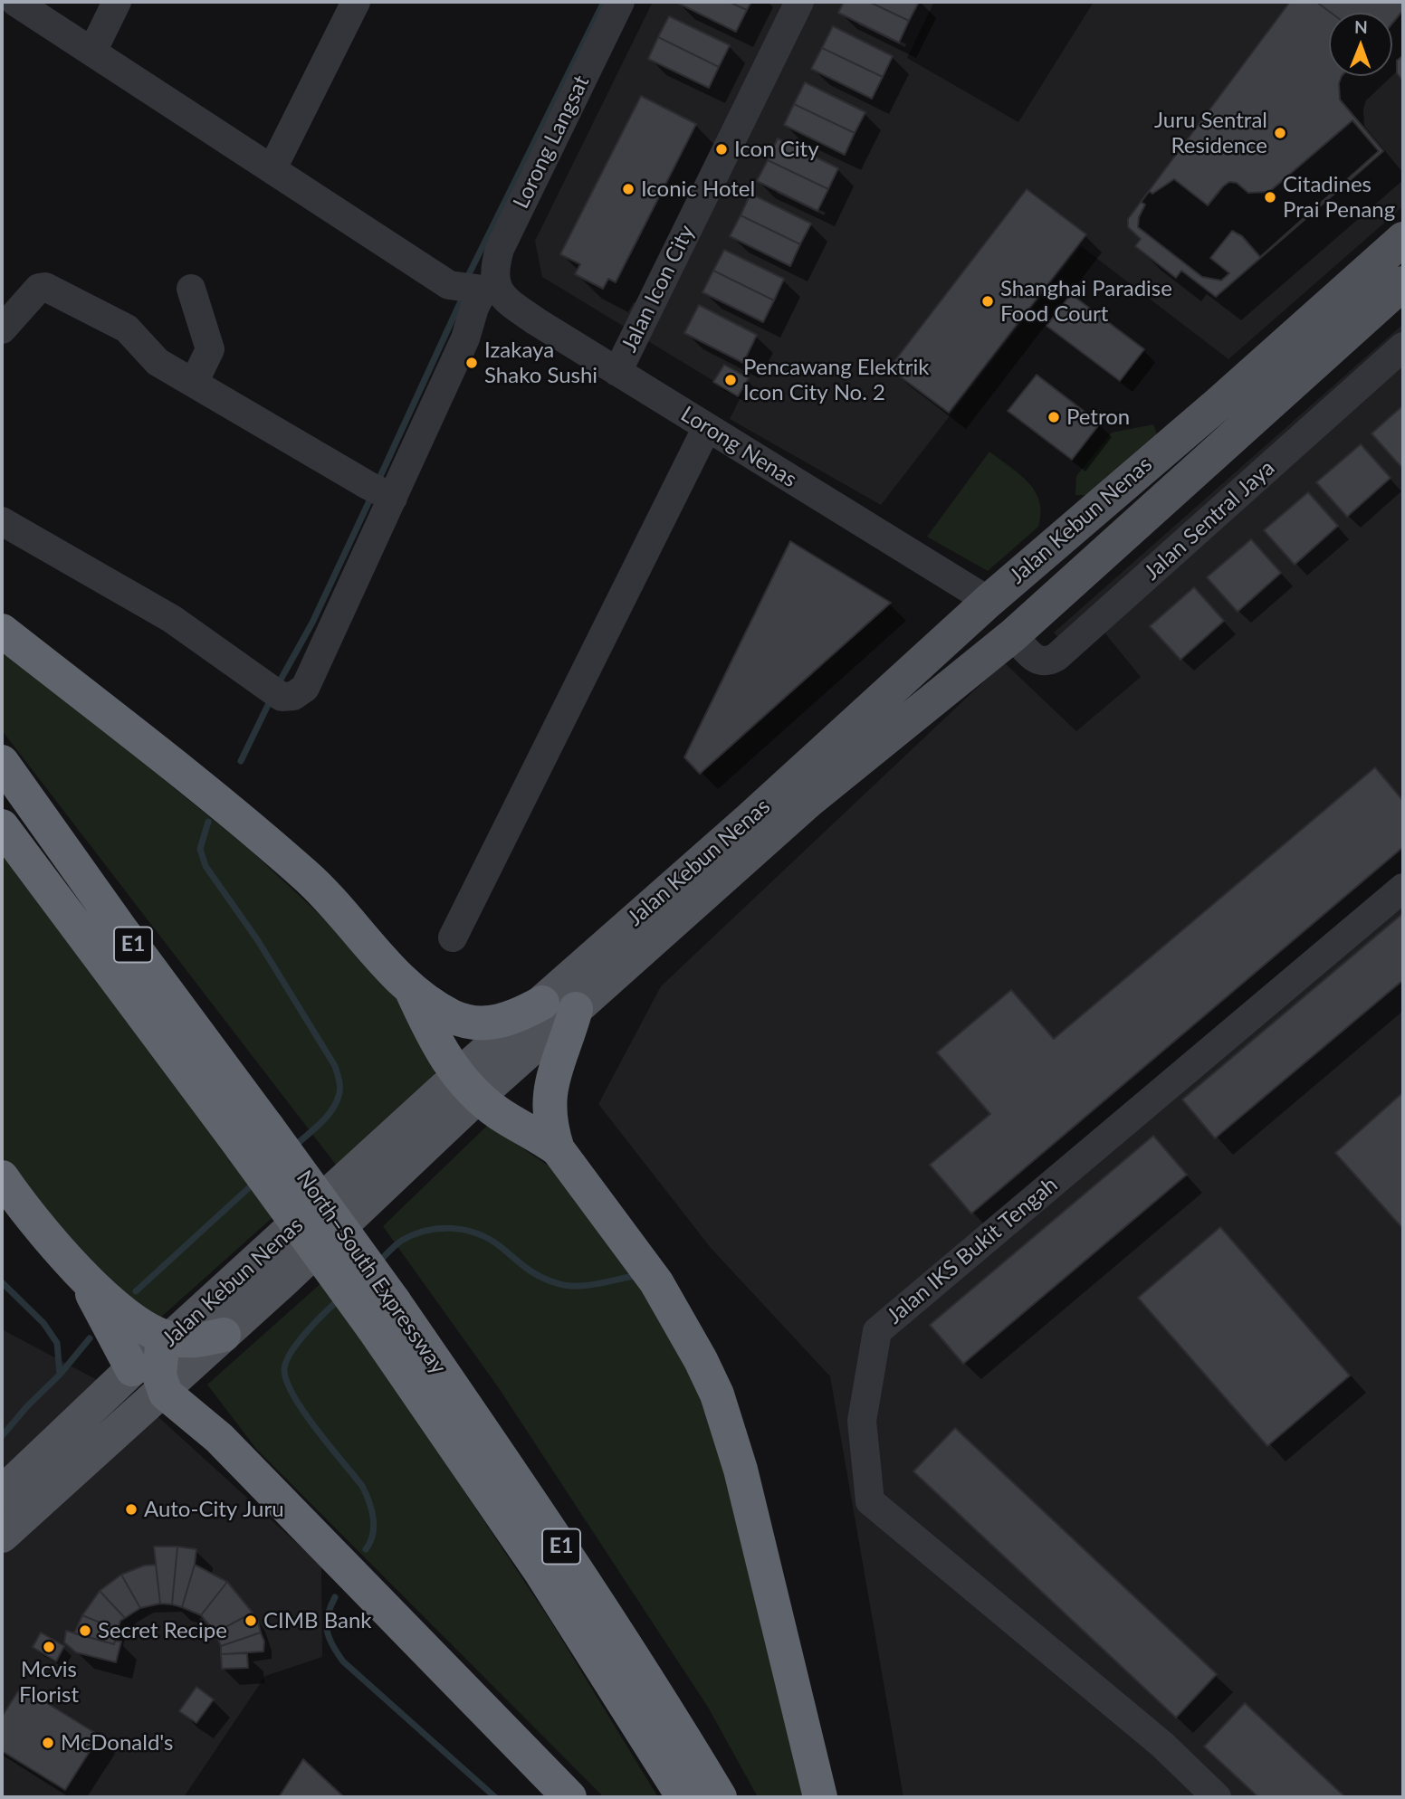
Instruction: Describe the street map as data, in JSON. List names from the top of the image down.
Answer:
{
  "streets": {
    "highway": ["E1", "North–South Expressway"],
    "main road": ["Jalan Kebun Nenas"],
    "street": [
      "Lorong Langsat",
      "Jalan Icon City",
      "Lorong Nenas",
      "Jalan Sentral Jaya",
      "Jalan IKS Bukit Tengah"
    ]
  },
  "crossings": [
    ["Lorong Langsat", "Lorong Nenas"],
    ["Jalan Icon City", "Lorong Nenas"],
    ["Lorong Nenas", "Jalan Kebun Nenas"],
    ["Jalan Kebun Nenas", "Jalan Sentral Jaya"]
  ],
  "places": [
    "Juru Sentral Residence",
    "Icon City",
    "Iconic Hotel",
    "Citadines Prai Penang",
    "Shanghai Paradise Food Court",
    "Izakaya Shako Sushi",
    "Pencawang Elektrik Icon City No. 2",
    "Petron",
    "Auto-City Juru",
    "CIMB Bank",
    "Secret Recipe",
    "Mcvis Florist",
    "McDonald's"
  ],
  "north": "top"
}
